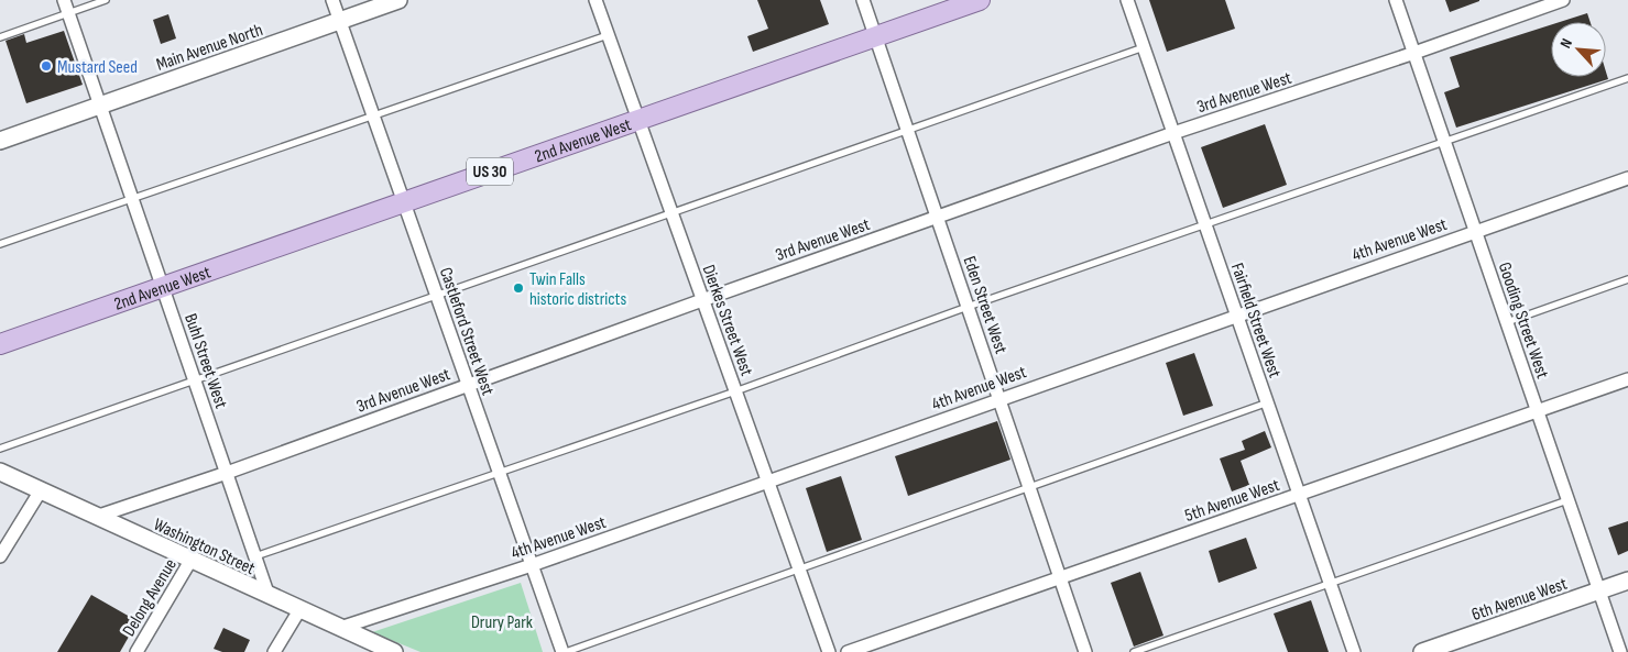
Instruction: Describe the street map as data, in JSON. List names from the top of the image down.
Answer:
{
  "streets": {
    "main road": [
      "Main Avenue North",
      "2nd Avenue West",
      "US 30",
      "Washington Street",
      "6th Avenue West"
    ],
    "street": [
      "3rd Avenue West",
      "4th Avenue West",
      "Eden Street West",
      "Dierkes Street West",
      "Fairfield Street West",
      "Gooding Street West",
      "Castleford Street West",
      "Buhl Street West",
      "5th Avenue West",
      "Delong Avenue"
    ]
  },
  "crossings": [
    ["Main Avenue North", "Castleford Street West"],
    ["Main Avenue North", "Buhl Street West"],
    ["3rd Avenue West", "Eden Street West"],
    ["3rd Avenue West", "Dierkes Street West"],
    ["3rd Avenue West", "Fairfield Street West"],
    ["3rd Avenue West", "Gooding Street West"],
    ["3rd Avenue West", "Castleford Street West"],
    ["3rd Avenue West", "Buhl Street West"],
    ["3rd Avenue West", "Washington Street"],
    ["2nd Avenue West", "Eden Street West"],
    ["2nd Avenue West", "Dierkes Street West"],
    ["2nd Avenue West", "Castleford Street West"],
    ["2nd Avenue West", "Buhl Street West"],
    ["4th Avenue West", "Eden Street West"],
    ["4th Avenue West", "Dierkes Street West"],
    ["4th Avenue West", "Fairfield Street West"],
    ["4th Avenue West", "Gooding Street West"],
    ["4th Avenue West", "Castleford Street West"],
    ["4th Avenue West", "Washington Street"],
    ["Eden Street West", "5th Avenue West"],
    ["Fairfield Street West", "5th Avenue West"],
    ["Gooding Street West", "5th Avenue West"],
    ["Gooding Street West", "6th Avenue West"],
    ["Buhl Street West", "Washington Street"],
    ["Washington Street", "Delong Avenue"]
  ],
  "parks": ["Drury Park"],
  "places": ["Mustard Seed", "Twin Falls historic districts"],
  "north": "top left"
}
